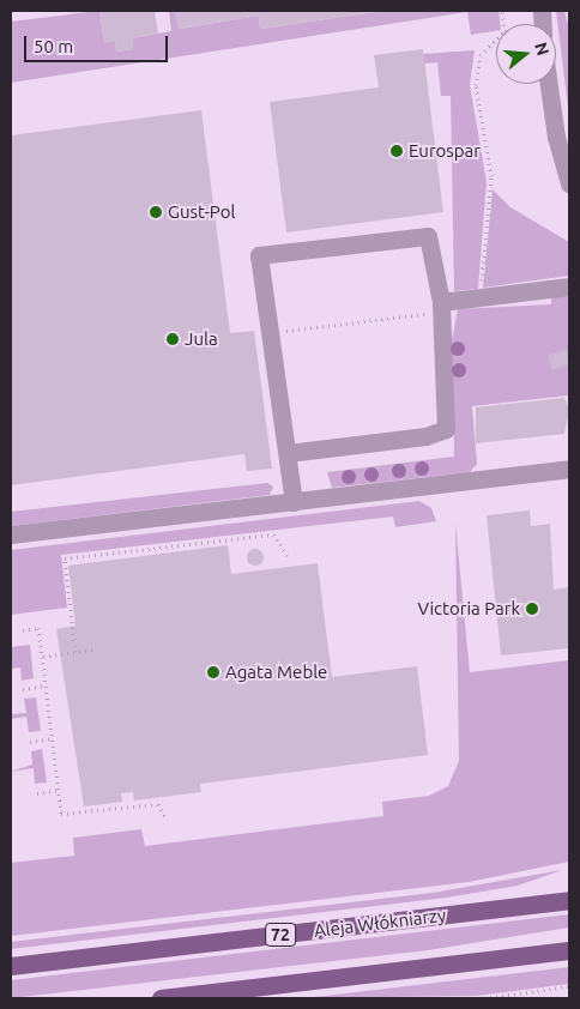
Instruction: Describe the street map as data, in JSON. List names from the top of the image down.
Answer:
{
  "streets": {
    "main road": ["Aleja Włókniarzy", "72"]
  },
  "places": [
    "Eurospar",
    "Gust-Pol",
    "Jula",
    "Victoria Park",
    "Agata Meble"
  ],
  "scale_bar": "50 m",
  "north": "right"
}
